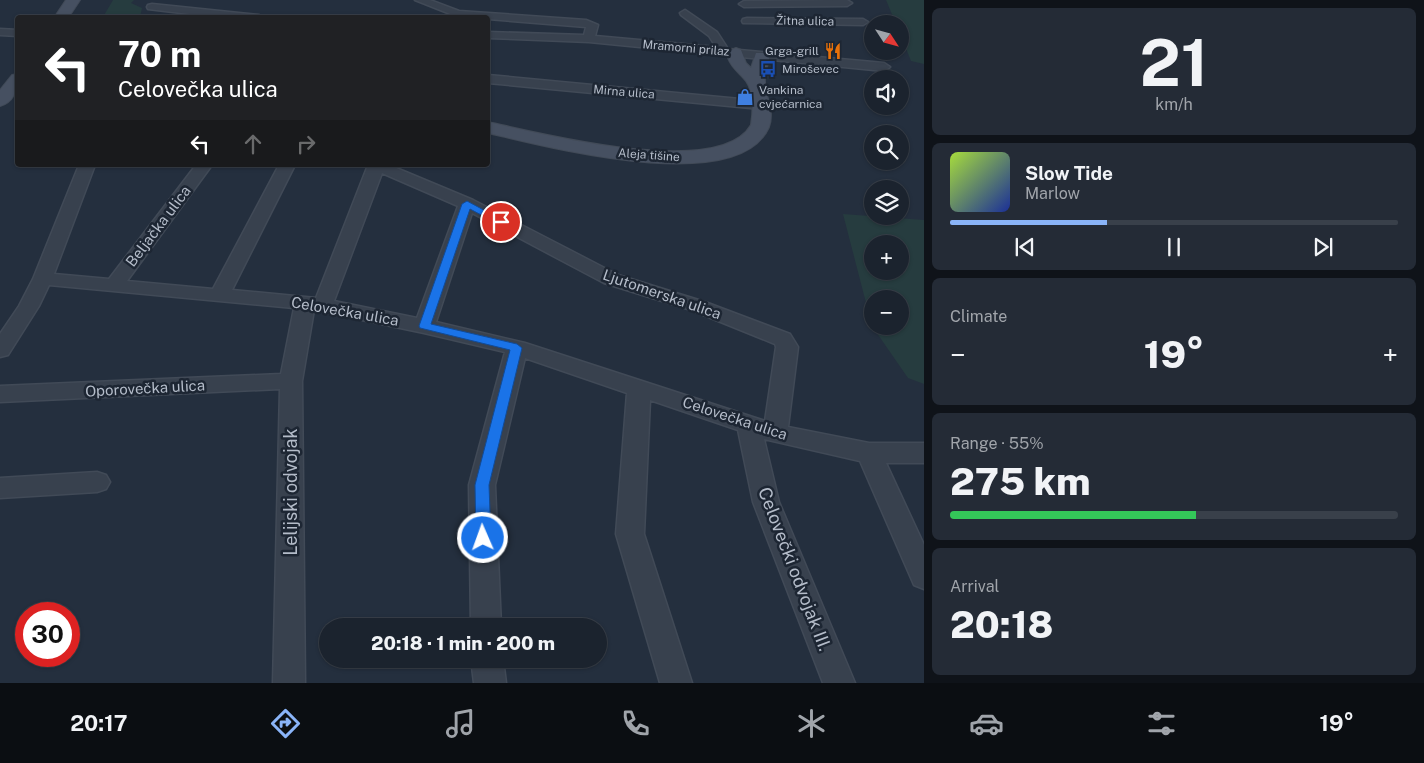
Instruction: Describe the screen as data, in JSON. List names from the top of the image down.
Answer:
{
  "streets": {
    "street": [
      "Žitna ulica",
      "Mramorni prilaz",
      "Mirna ulica",
      "Aleja tišine",
      "Beljačka ulica",
      "Ljutomerska ulica",
      "Celovečka ulica",
      "Oporovečka ulica",
      "Lelijski odvojak",
      "Celovečki odvojak III."
    ]
  },
  "crossings": [
    ["Mramorni prilaz", "Aleja tišine"],
    ["Mirna ulica", "Aleja tišine"],
    ["Beljačka ulica", "Celovečka ulica"],
    ["Ljutomerska ulica", "Celovečka ulica"],
    ["Celovečka ulica", "Lelijski odvojak"],
    ["Celovečka ulica", "Celovečki odvojak III."],
    ["Oporovečka ulica", "Lelijski odvojak"]
  ],
  "places": {
    "restaurant": ["Grga-grill"],
    "bus stop": ["Miroševec"],
    "shop": ["Vankina cvjećarnica"]
  },
  "north": "bottom right",
  "page": {
    "tile": [
      ["21", "km/h"],
      "Climate",
      ["Range · 55%", "275 km"],
      ["Arrival", "20:18"]
    ],
    "map_buttons": ["+", "−"],
    "turn": ["70 m", "Celovečka ulica"],
    "song": ["Slow Tide", "Marlow"],
    "heat": ["−", "19°", "+"],
    "limit": "30",
    "trip": "20:18 · 1 min · 200 m",
    "tabs": ["20:17", "19°"]
  }
}
